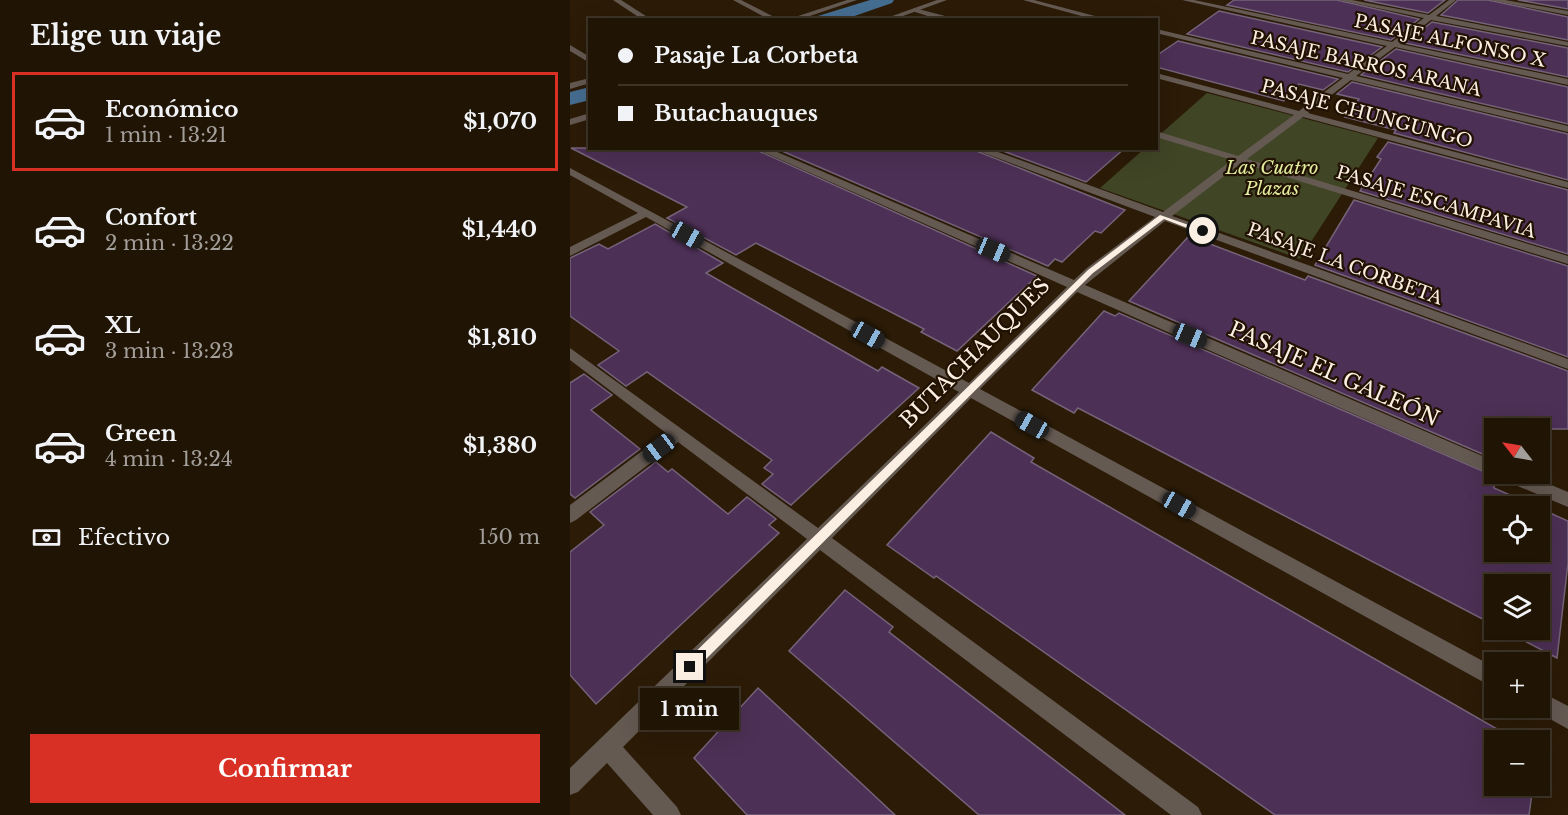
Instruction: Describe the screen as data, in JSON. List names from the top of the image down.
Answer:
{
  "streets": {
    "street": [
      "PASAJE ALFONSO X",
      "PASAJE BARROS ARANA",
      "PASAJE CHUNGUNGO",
      "PASAJE ESCAMPAVIA",
      "PASAJE LA CORBETA",
      "BUTACHAUQUES",
      "PASAJE EL GALEÓN"
    ]
  },
  "crossings": [
    ["PASAJE ALFONSO X", "BUTACHAUQUES"],
    ["PASAJE BARROS ARANA", "BUTACHAUQUES"],
    ["PASAJE CHUNGUNGO", "BUTACHAUQUES"],
    ["PASAJE ESCAMPAVIA", "BUTACHAUQUES"],
    ["PASAJE LA CORBETA", "BUTACHAUQUES"],
    ["BUTACHAUQUES", "PASAJE EL GALEÓN"]
  ],
  "parks": ["Las Cuatro Plazas"],
  "north": "top left",
  "page": {
    "heading": "Elige un viaje",
    "banner": ["Pasaje La Corbeta", "Butachauques"],
    "list": [
      {
        "name": "Económico",
        "note": "1 min · 13:21",
        "value": "$1,070"
      },
      {
        "name": "Confort",
        "note": "2 min · 13:22",
        "value": "$1,440"
      },
      {
        "name": "XL",
        "note": "3 min · 13:23",
        "value": "$1,810"
      },
      {
        "name": "Green",
        "note": "4 min · 13:24",
        "value": "$1,380"
      }
    ],
    "map_buttons": ["+", "−"],
    "pay": ["Efectivo", "150 m"],
    "bubble": "1 min",
    "buttons": "Confirmar"
  }
}
